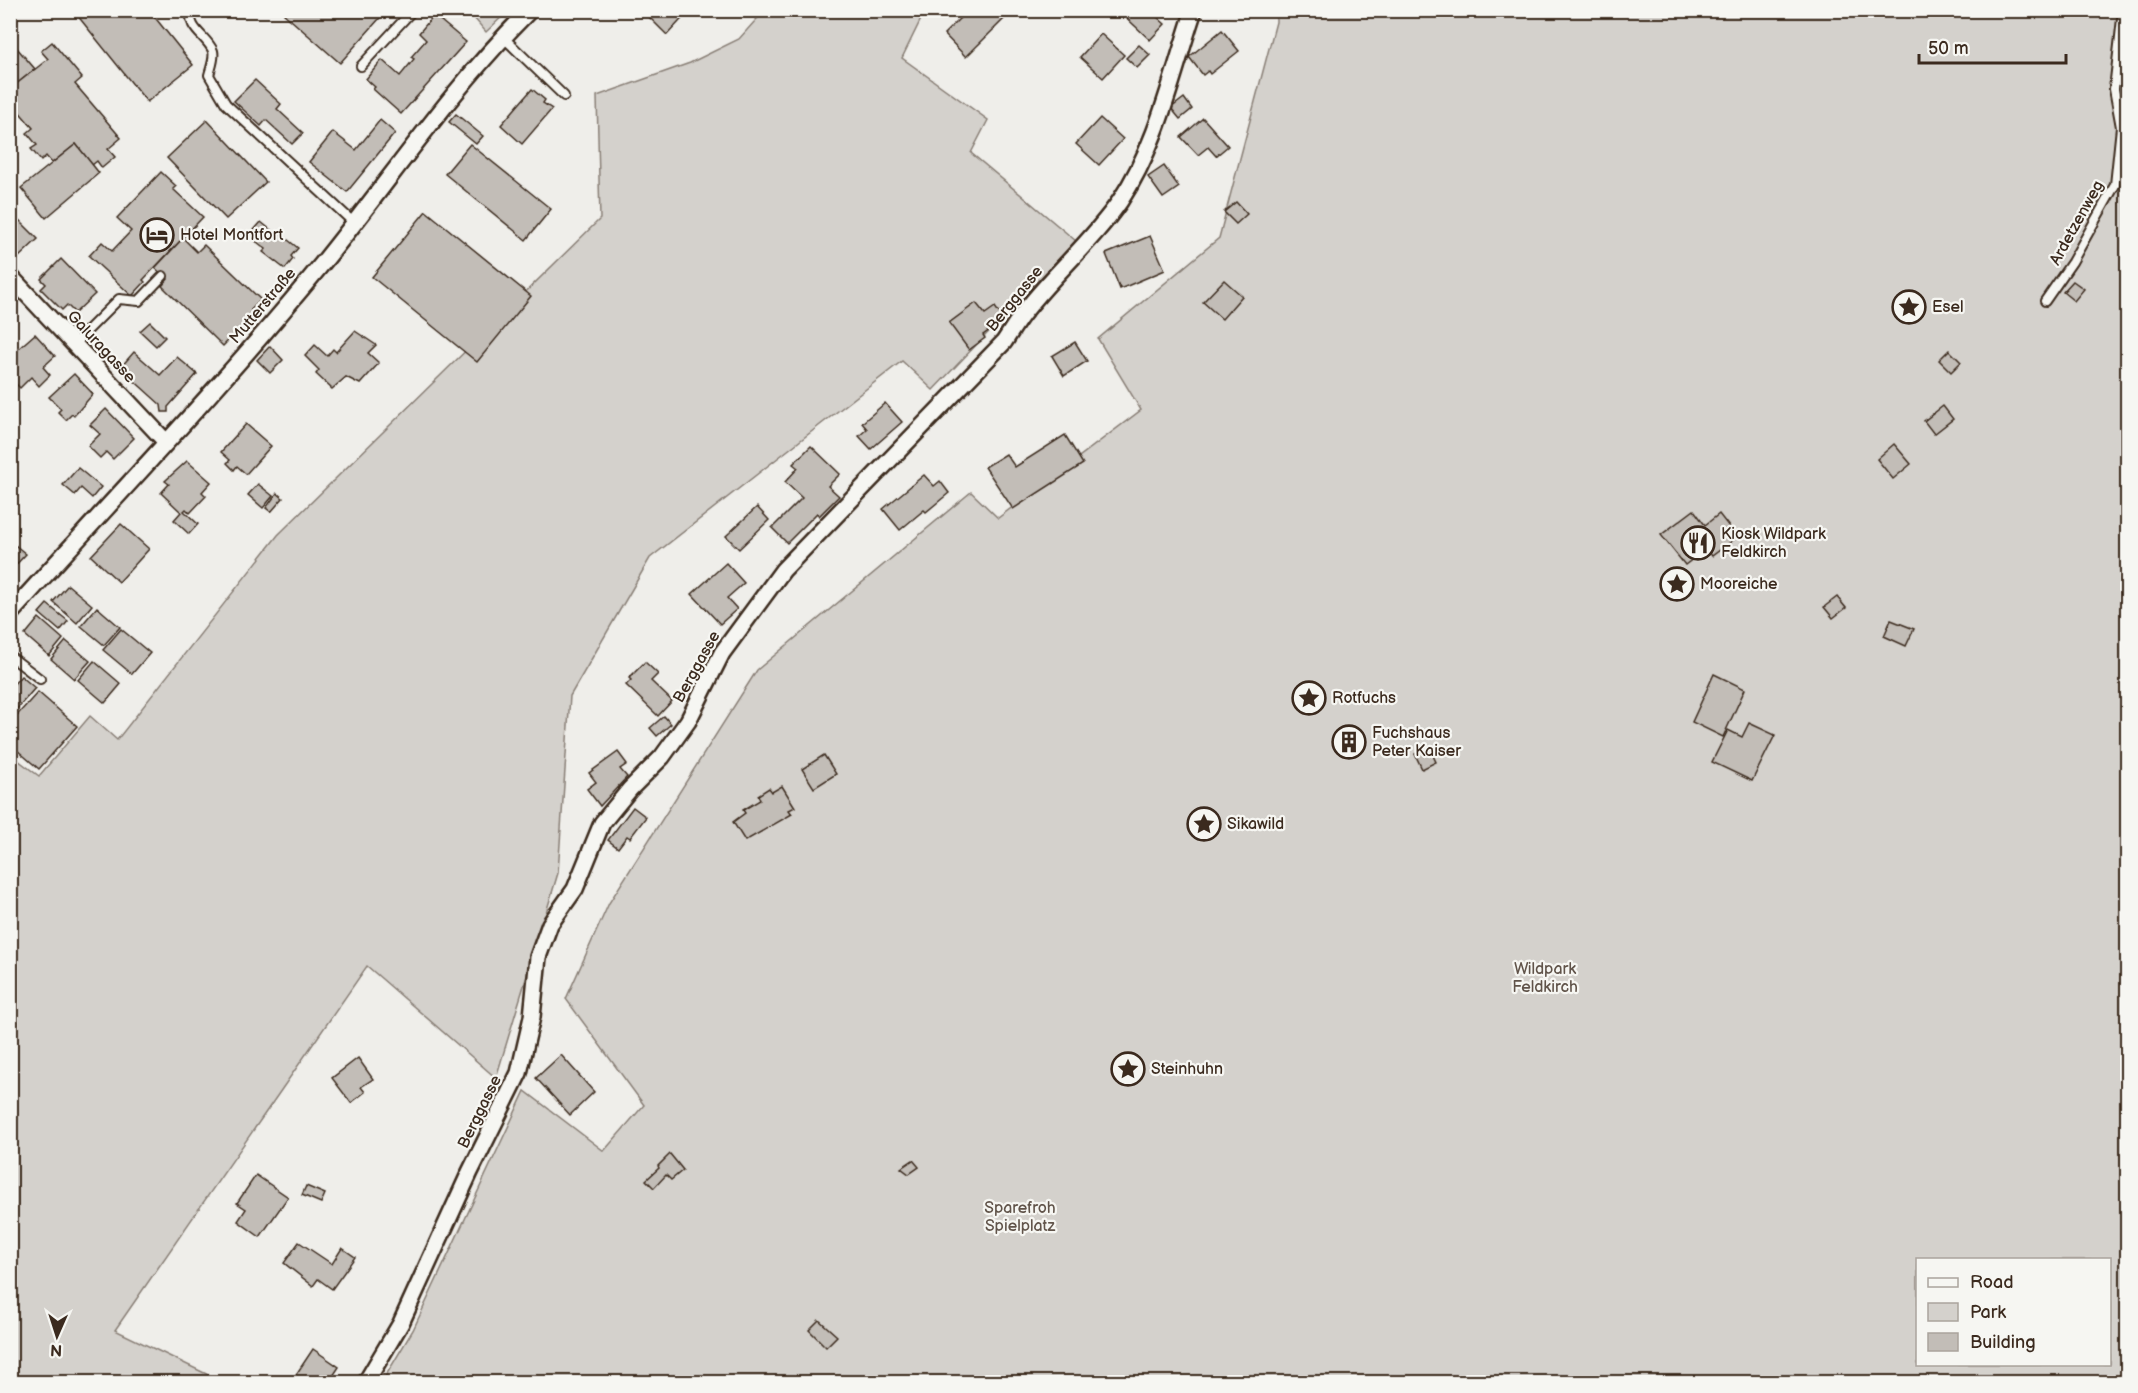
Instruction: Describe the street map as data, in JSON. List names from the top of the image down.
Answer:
{
  "streets": {
    "street": ["Berggasse", "Mutterstraße", "Galuragasse"],
    "lane": ["Ardetzenweg"]
  },
  "crossings": [
    ["Mutterstraße", "Galuragasse"]
  ],
  "parks": ["Wildpark Feldkirch", "Sparefroh Spielplatz"],
  "places": {
    "hotel": ["Hotel Montfort"],
    "place": [
      "Esel",
      "Mooreiche",
      "Rotfuchs",
      "Sikawild",
      "Steinhuhn"
    ],
    "restaurant": ["Kiosk Wildpark Feldkirch"],
    "building": ["Fuchshaus Peter Kaiser"]
  },
  "legend": ["Road", "Park", "Building"],
  "scale_bar": "50 m",
  "north": "bottom"
}
